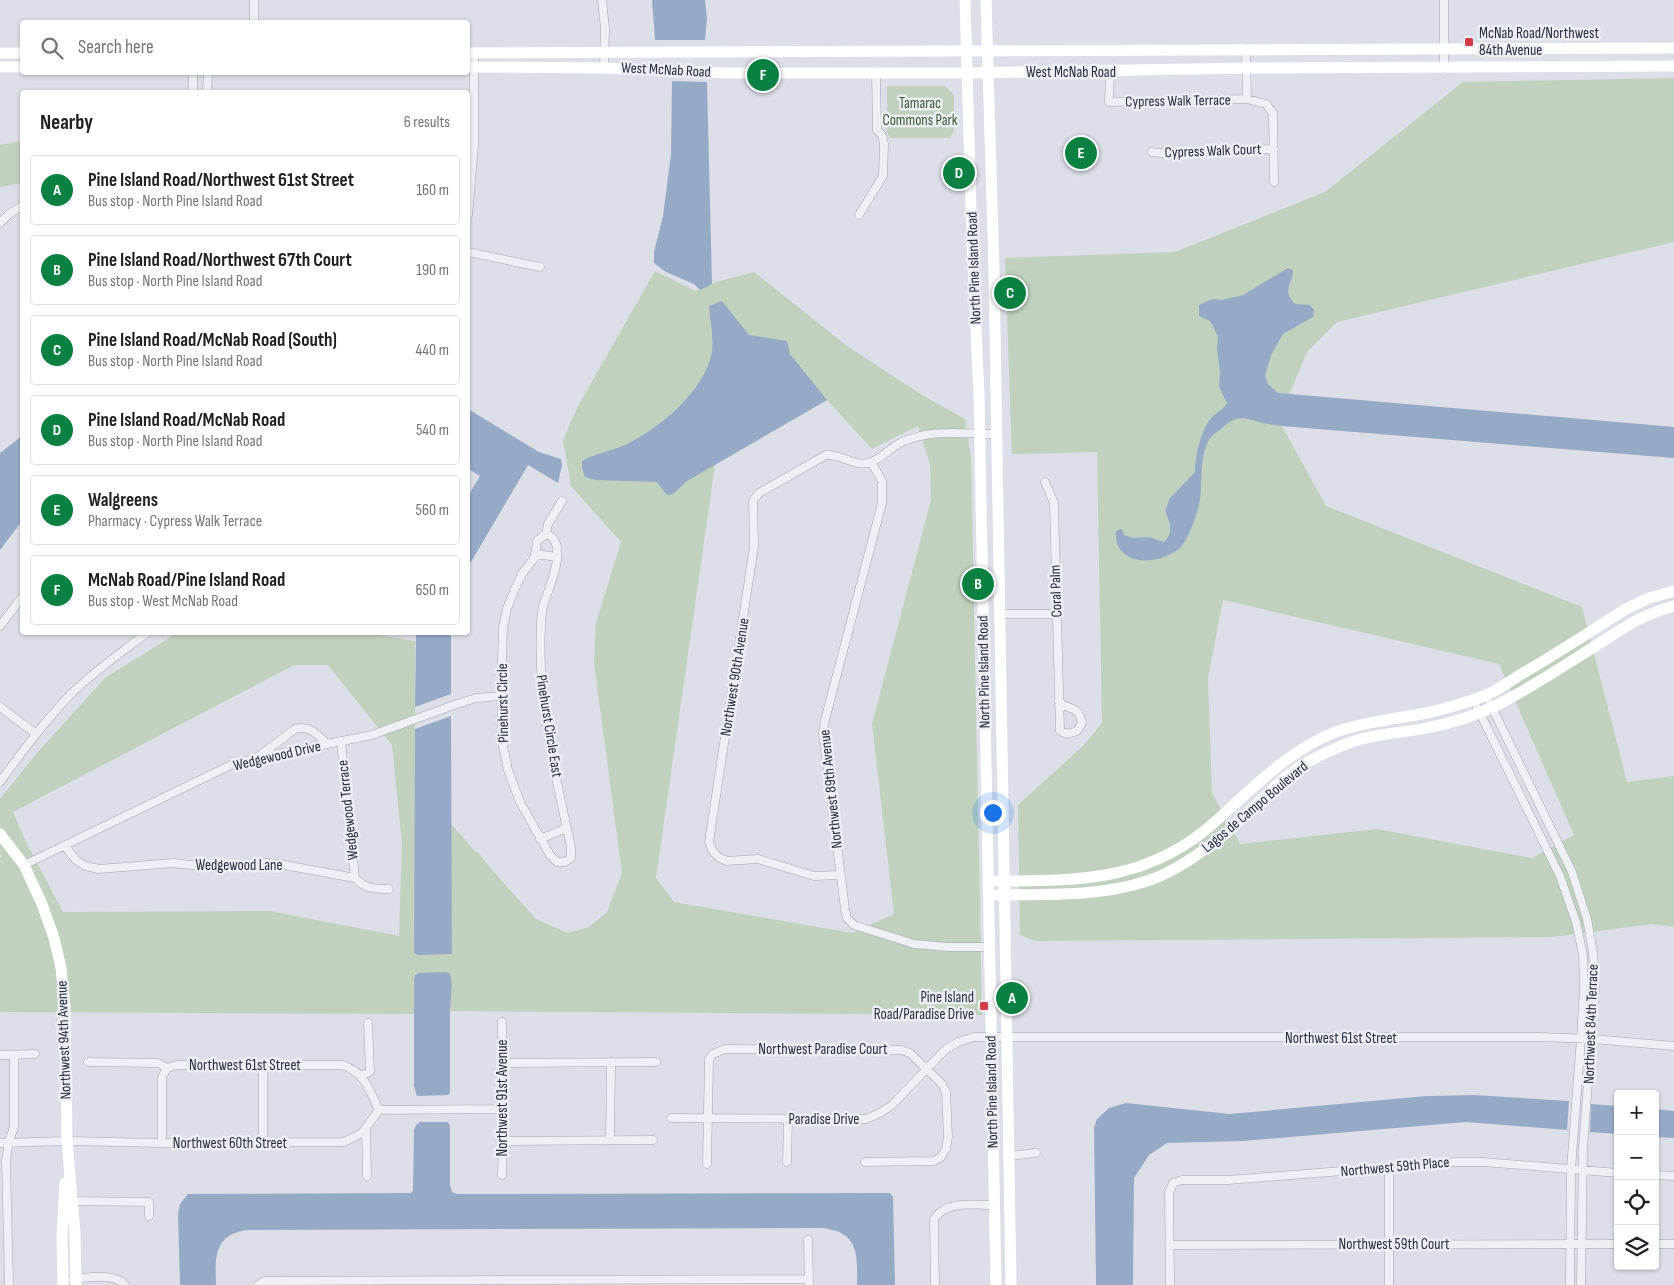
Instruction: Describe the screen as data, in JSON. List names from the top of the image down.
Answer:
{
  "streets": {
    "main road": [
      "West McNab Road",
      "North Pine Island Road",
      "Lagos de Campo Boulevard",
      "Northwest 94th Avenue"
    ],
    "street": [
      "Cypress Walk Terrace",
      "Cypress Walk Court",
      "Coral Palm",
      "Northwest 90th Avenue",
      "Pinehurst Circle",
      "Pinehurst Circle East",
      "Wedgewood Drive",
      "Northwest 89th Avenue",
      "Wedgewood Terrace",
      "Wedgewood Lane",
      "Northwest 84th Terrace",
      "Northwest 61st Street",
      "Northwest Paradise Court",
      "Northwest 91st Avenue",
      "Paradise Drive",
      "Northwest 60th Street",
      "Northwest 59th Place",
      "Northwest 59th Court"
    ]
  },
  "crossings": [
    ["West McNab Road", "Cypress Walk Terrace"],
    ["West McNab Road", "North Pine Island Road"],
    ["Cypress Walk Terrace", "Cypress Walk Court"],
    ["North Pine Island Road", "Northwest 89th Avenue"],
    ["North Pine Island Road", "Lagos de Campo Boulevard"],
    ["North Pine Island Road", "Northwest 61st Street"],
    ["North Pine Island Road", "Paradise Drive"],
    ["Northwest 90th Avenue", "Northwest 89th Avenue"],
    ["Pinehurst Circle", "Pinehurst Circle East"],
    ["Pinehurst Circle", "Wedgewood Drive"],
    ["Wedgewood Drive", "Wedgewood Terrace"],
    ["Wedgewood Drive", "Wedgewood Lane"],
    ["Wedgewood Drive", "Northwest 94th Avenue"],
    ["Lagos de Campo Boulevard", "Northwest 84th Terrace"],
    ["Wedgewood Terrace", "Wedgewood Lane"],
    ["Northwest 84th Terrace", "Northwest 61st Street"],
    ["Northwest 84th Terrace", "Northwest 59th Place"],
    ["Northwest 84th Terrace", "Northwest 59th Court"],
    ["Northwest 61st Street", "Paradise Drive"],
    ["Northwest 94th Avenue", "Northwest 60th Street"],
    ["Northwest Paradise Court", "Paradise Drive"],
    ["Northwest 59th Place", "Northwest 59th Court"]
  ],
  "parks": ["Tamarac Commons Park"],
  "places": {
    "transit": ["McNab Road/Northwest 84th Avenue", "Pine Island Road/Paradise Drive"]
  },
  "page": {
    "search": "Search here",
    "pins": [
      "F",
      "E",
      "D",
      "C",
      "B",
      "A"
    ],
    "heading": ["Nearby", "6 results"],
    "list": [
      {
        "mark": "A",
        "name": "Pine Island Road/Northwest 61st Street",
        "note": "Bus stop · North Pine Island Road",
        "value": "160 m"
      },
      {
        "mark": "B",
        "name": "Pine Island Road/Northwest 67th Court",
        "note": "Bus stop · North Pine Island Road",
        "value": "190 m"
      },
      {
        "mark": "C",
        "name": "Pine Island Road/McNab Road (South)",
        "note": "Bus stop · North Pine Island Road",
        "value": "440 m"
      },
      {
        "mark": "D",
        "name": "Pine Island Road/McNab Road",
        "note": "Bus stop · North Pine Island Road",
        "value": "540 m"
      },
      {
        "mark": "E",
        "name": "Walgreens",
        "note": "Pharmacy · Cypress Walk Terrace",
        "value": "560 m"
      },
      {
        "mark": "F",
        "name": "McNab Road/Pine Island Road",
        "note": "Bus stop · West McNab Road",
        "value": "650 m"
      }
    ],
    "map_buttons": ["+", "−"]
  }
}
